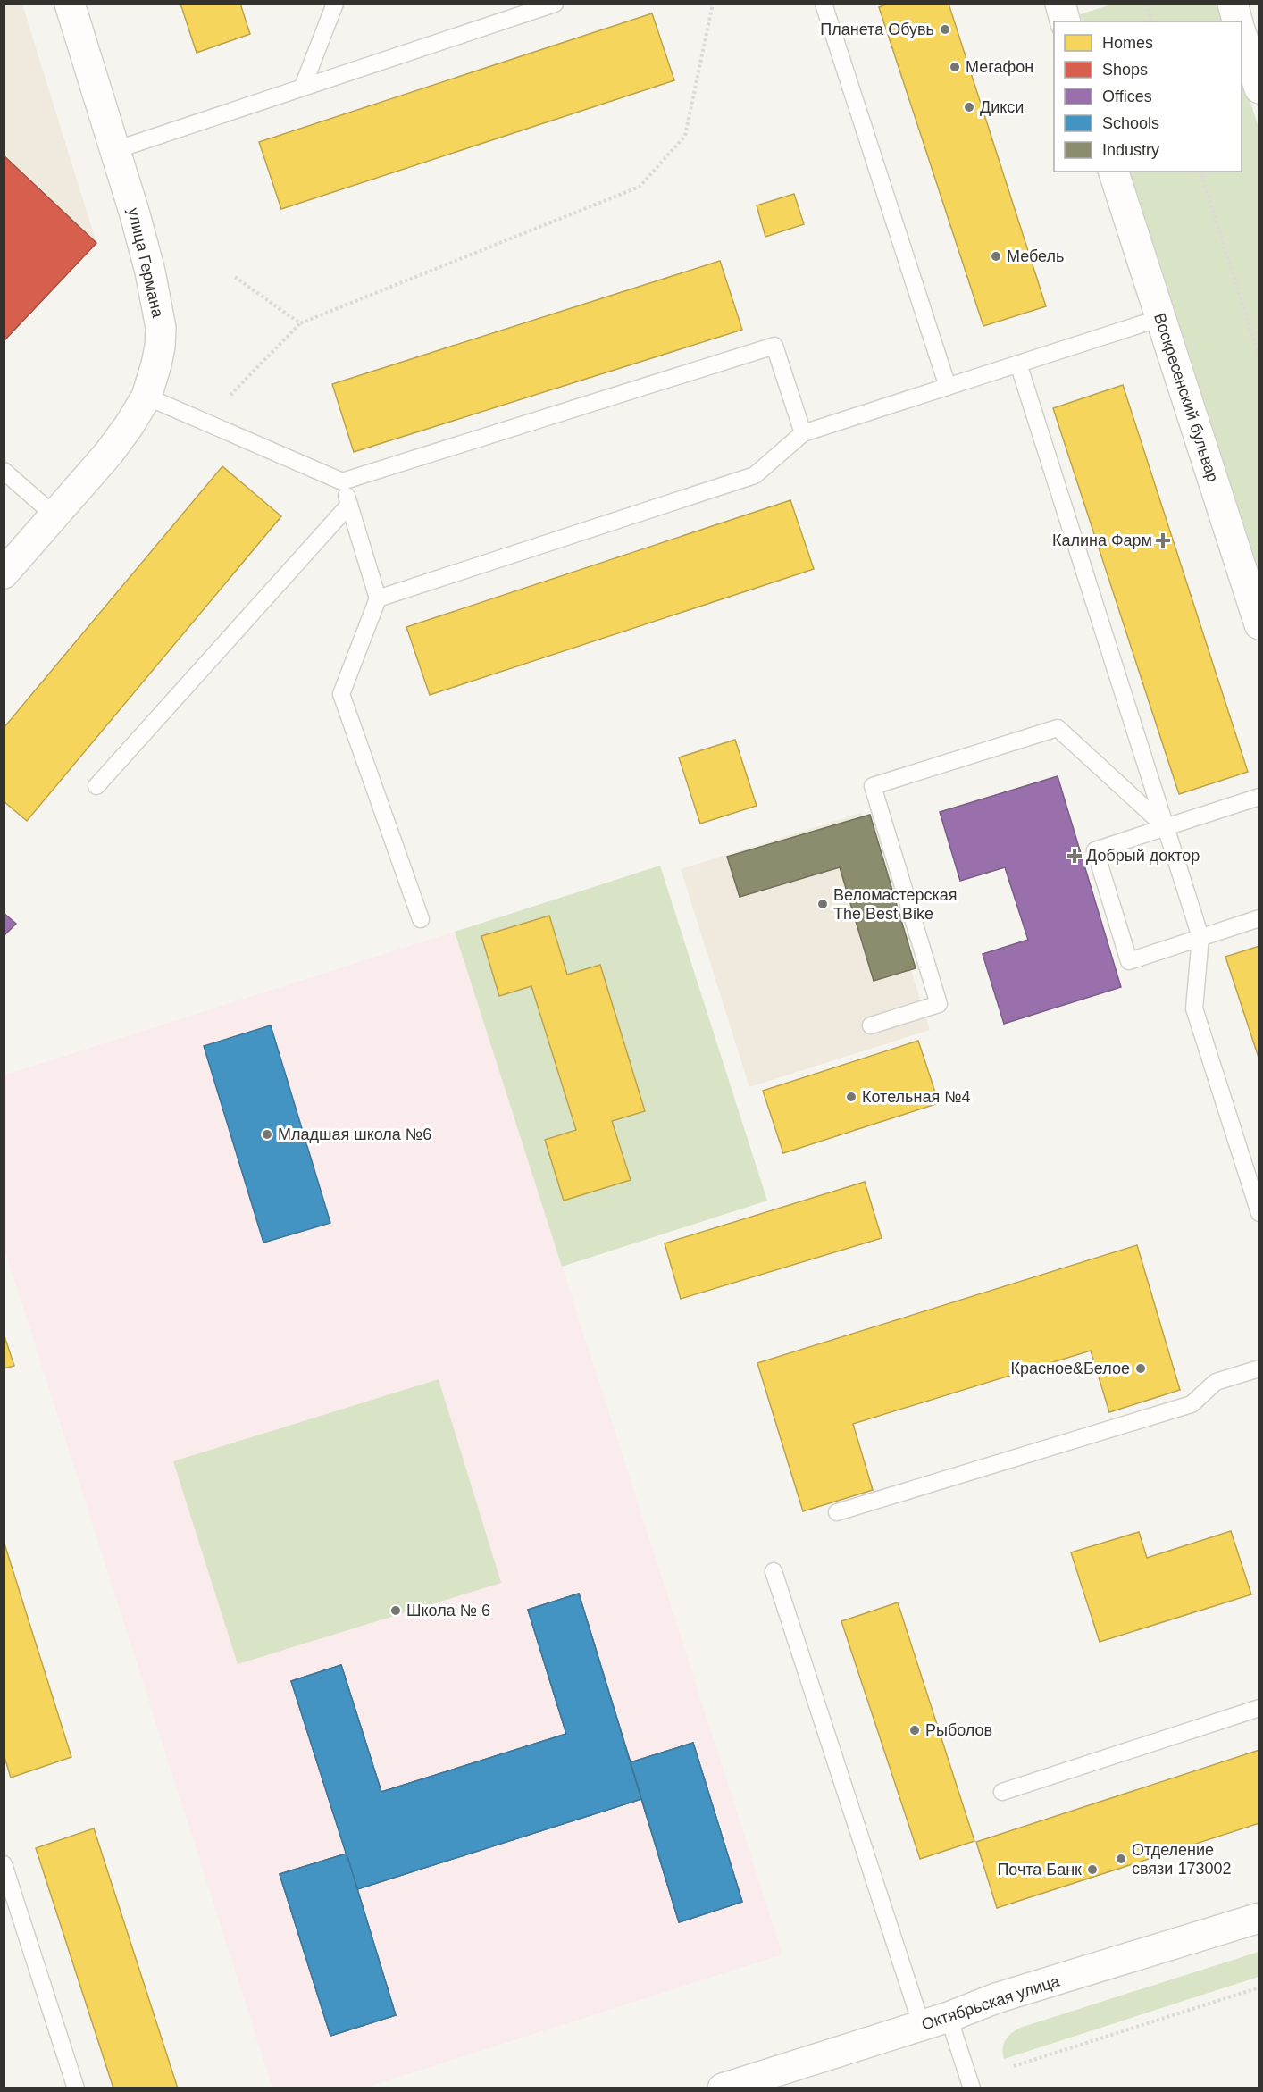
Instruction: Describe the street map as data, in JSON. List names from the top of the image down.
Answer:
{
  "streets": {
    "main road": ["улица Германа", "Воскресенский бульвар", "Октябрьская улица"]
  },
  "places": {
    "other": [
      "Планета Обувь",
      "Мегафон",
      "Дикси",
      "Мебель",
      "Веломастерская The Best Bike",
      "Котельная №4",
      "Младшая школа №6",
      "Красное&Белое",
      "Школа № 6",
      "Рыболов",
      "Отделение связи 173002",
      "Почта Банк"
    ],
    "health": ["Калина Фарм", "Добрый доктор"]
  },
  "legend": [
    "Homes",
    "Shops",
    "Offices",
    "Schools",
    "Industry"
  ]
}
